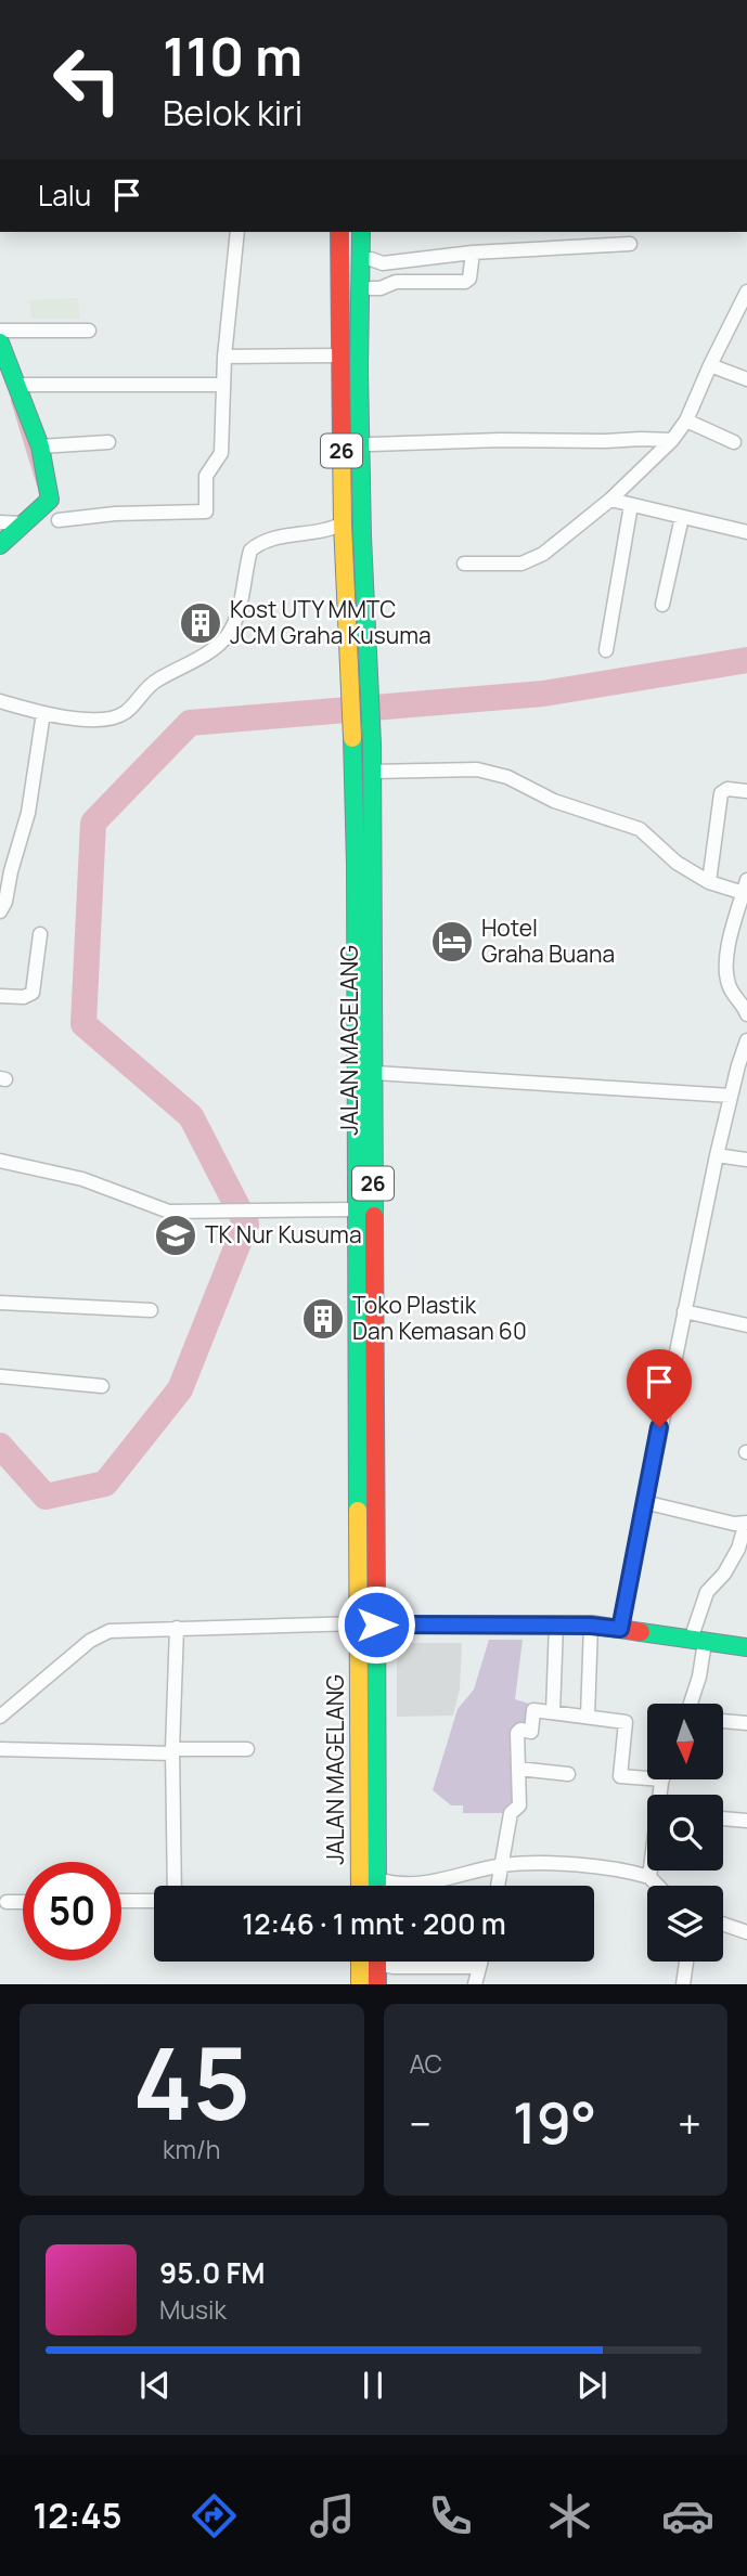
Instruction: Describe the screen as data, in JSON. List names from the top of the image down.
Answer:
{
  "streets": {
    "main road": ["26", "JALAN MAGELANG"]
  },
  "places": {
    "building": ["Kost UTY MMTC JCM Graha Kusuma", "Toko Plastik Dan Kemasan 60"],
    "hotel": ["Hotel Graha Buana"],
    "school or university": ["TK Nur Kusuma"]
  },
  "north": "bottom",
  "page": {
    "turn": ["110 m", "Belok kiri"],
    "then": "Lalu",
    "limit": "50",
    "trip": "12:46 · 1 mnt · 200 m",
    "tile": [
      ["45", "km/h"],
      "AC"
    ],
    "heat": ["−", "19°", "+"],
    "song": ["95.0 FM", "Musik"],
    "tabs": "12:45"
  }
}
